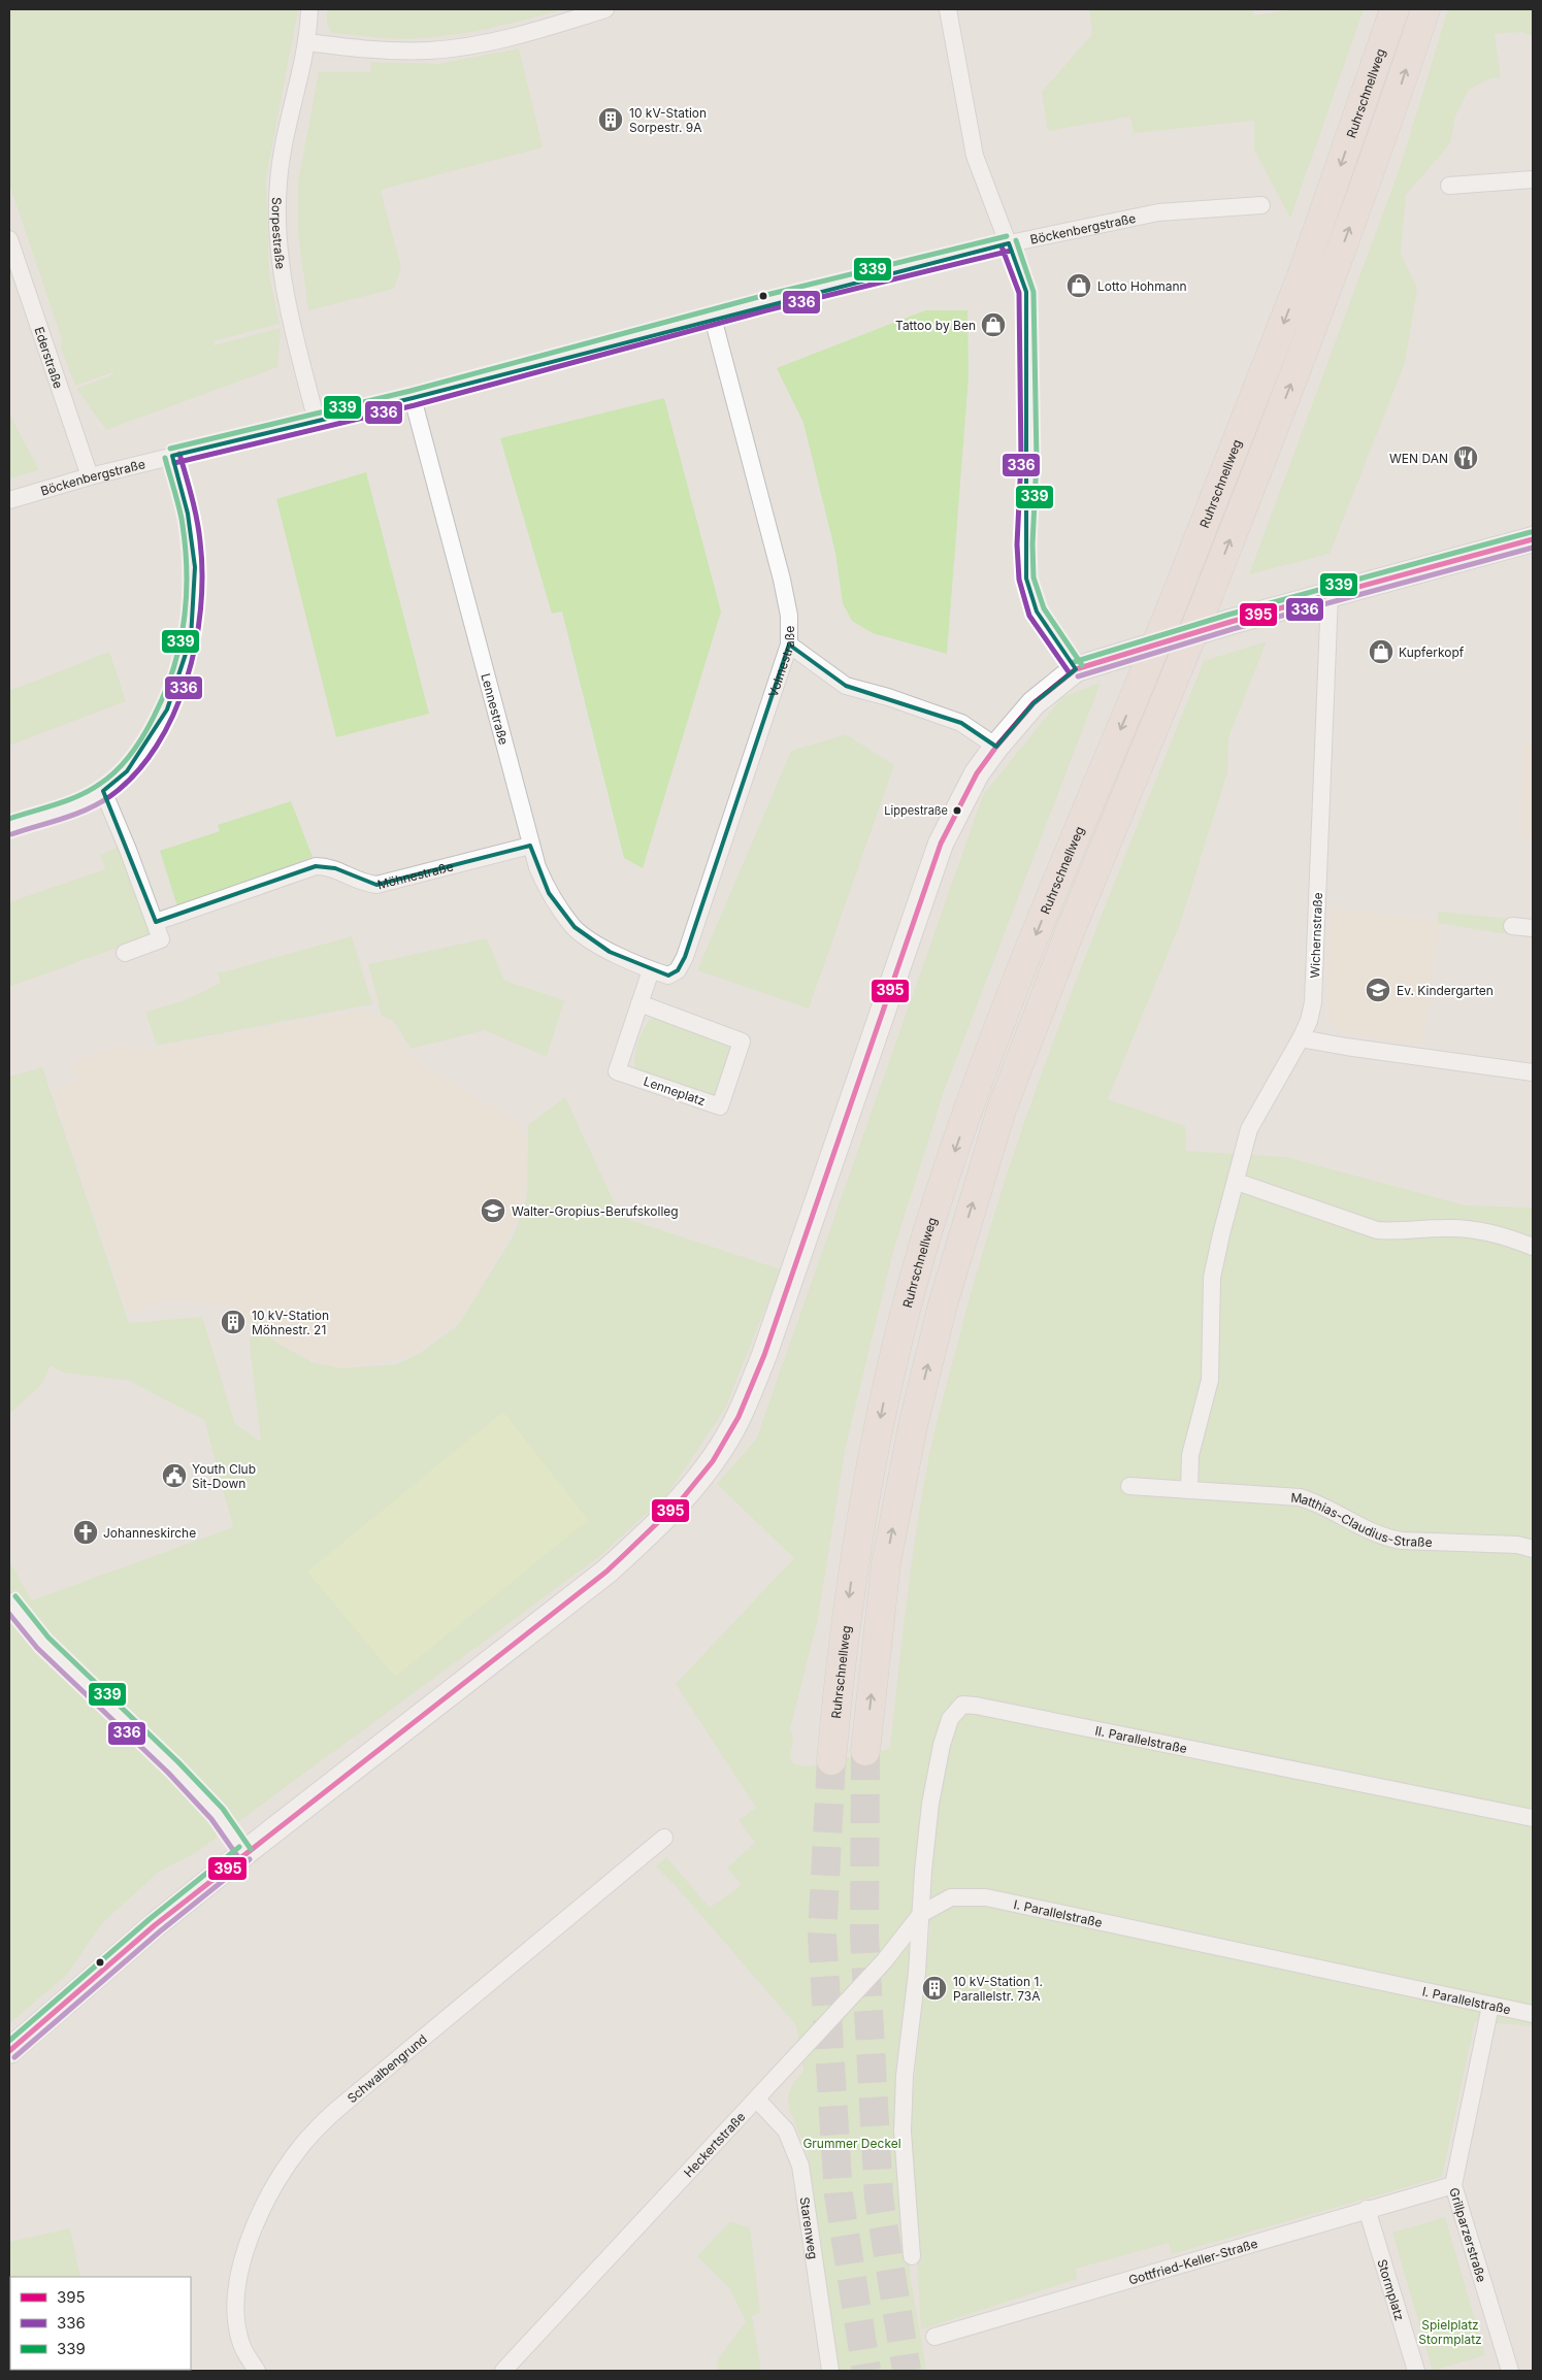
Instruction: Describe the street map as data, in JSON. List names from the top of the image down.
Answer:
{
  "streets": {
    "highway": ["Ruhrschnellweg"],
    "street": [
      "Böckenbergstraße",
      "Sorpestraße",
      "Ederstraße",
      "Volmestraße",
      "Lennestraße",
      "Möhnestraße",
      "Wichernstraße",
      "Lenneplatz",
      "Matthias-Claudius-Straße",
      "II. Parallelstraße",
      "I. Parallelstraße",
      "Schwalbengrund",
      "Heckertstraße",
      "Starenweg",
      "Grillparzerstraße",
      "Gottfried-Keller-Straße",
      "Stormplatz"
    ]
  },
  "crossings": [
    ["Böckenbergstraße", "Sorpestraße"],
    ["Böckenbergstraße", "Ederstraße"],
    ["Böckenbergstraße", "Volmestraße"],
    ["Böckenbergstraße", "Lennestraße"],
    ["Volmestraße", "Lennestraße"],
    ["Volmestraße", "Lenneplatz"],
    ["Lennestraße", "Möhnestraße"],
    ["Lennestraße", "Lenneplatz"],
    ["II. Parallelstraße", "I. Parallelstraße"],
    ["II. Parallelstraße", "Heckertstraße"],
    ["I. Parallelstraße", "Heckertstraße"],
    ["I. Parallelstraße", "Grillparzerstraße"],
    ["Heckertstraße", "Starenweg"],
    ["Grillparzerstraße", "Gottfried-Keller-Straße"],
    ["Gottfried-Keller-Straße", "Stormplatz"]
  ],
  "parks": ["Grummer Deckel", "Spielplatz Stormplatz"],
  "places": {
    "building": ["10 kV-Station Sorpestr. 9A", "10 kV-Station Möhnestr. 21", "10 kV-Station 1. Parallelstr. 73A"],
    "shop": ["Lotto Hohmann", "Tattoo by Ben", "Kupferkopf"],
    "restaurant": ["WEN DAN"],
    "other": ["Lippestraße"],
    "school or university": ["Ev. Kindergarten", "Walter-Gropius-Berufskolleg"],
    "public building": ["Youth Club Sit-Down"],
    "church": ["Johanneskirche"]
  },
  "lines": ["transit line 339", "transit line 336", "transit line 395"],
  "legend": ["395", "336", "339"]
}
